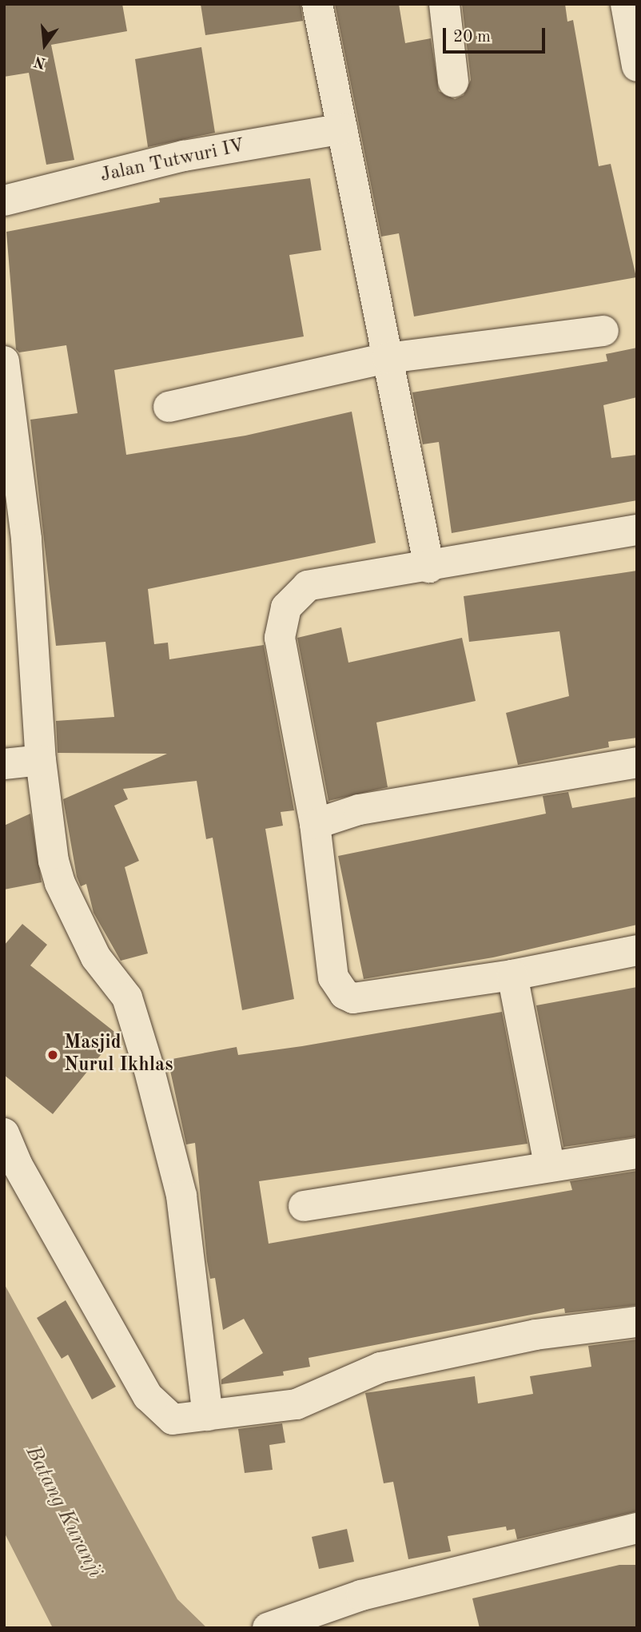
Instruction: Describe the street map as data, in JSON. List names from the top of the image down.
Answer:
{
  "streets": {
    "street": ["Jalan Tutwuri IV"]
  },
  "water": ["Batang Kuranji"],
  "places": ["Masjid Nurul Ikhlas"],
  "scale_bar": "20 m",
  "north": "bottom"
}
